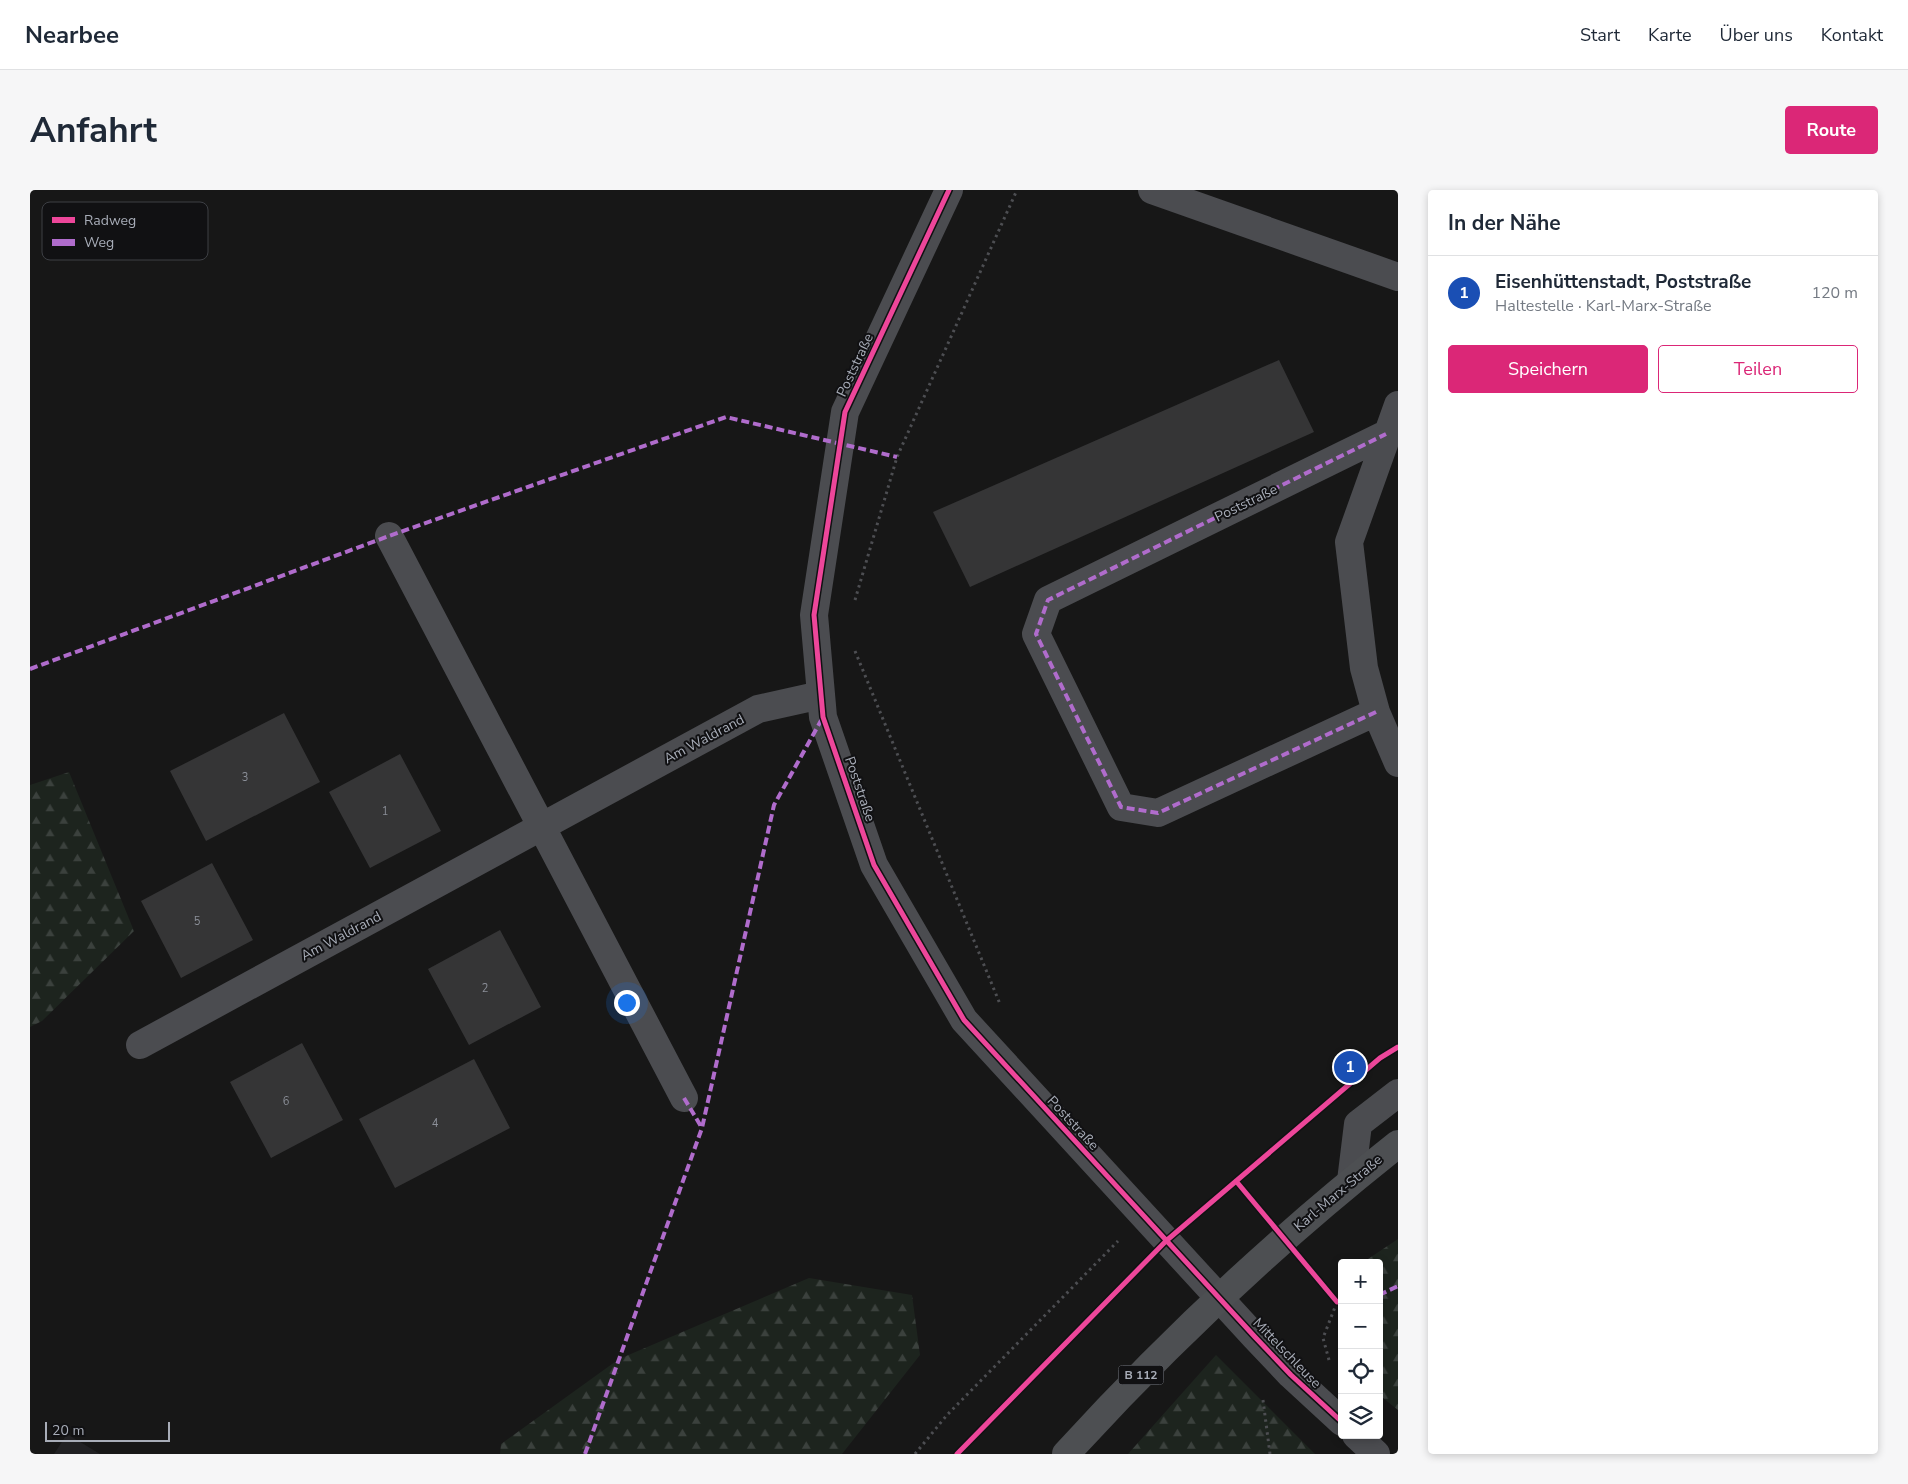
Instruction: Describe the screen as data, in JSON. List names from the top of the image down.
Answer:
{
  "streets": {
    "main road": ["Karl-Marx-Straße", "B 112"],
    "street": ["Poststraße", "Am Waldrand", "Mittelschleuse"]
  },
  "crossings": [
    ["Poststraße", "Am Waldrand"],
    ["Poststraße", "Karl-Marx-Straße"],
    ["Poststraße", "Mittelschleuse"],
    ["Karl-Marx-Straße", "Mittelschleuse"]
  ],
  "house_numbers": [
    "3",
    "1",
    "5",
    "2",
    "6",
    "4"
  ],
  "legend": ["Radweg", "Weg"],
  "scale_bar": "20 m",
  "page": {
    "header": "Nearbee",
    "nav": [
      "Start",
      "Karte",
      "Über uns",
      "Kontakt"
    ],
    "buttons": [
      "Route",
      ["Speichern", "Teilen"]
    ],
    "title": "Anfahrt",
    "heading": "In der Nähe",
    "list": [
      {
        "mark": "1",
        "name": "Eisenhüttenstadt, Poststraße",
        "note": "Haltestelle · Karl-Marx-Straße",
        "value": "120 m"
      }
    ],
    "pins": "1",
    "map_buttons": ["+", "−"],
    "scale": "20 m"
  }
}
